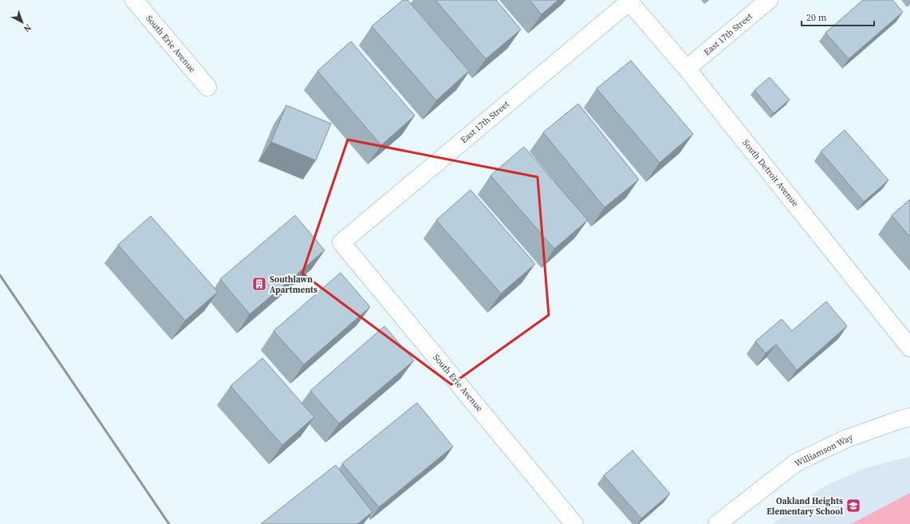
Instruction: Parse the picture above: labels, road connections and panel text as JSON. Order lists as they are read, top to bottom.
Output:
{
  "streets": {
    "street": [
      "East 17th Street",
      "South Erie Avenue",
      "South Detroit Avenue",
      "Williamson Way"
    ]
  },
  "crossings": [
    ["East 17th Street", "South Erie Avenue"],
    ["East 17th Street", "South Detroit Avenue"]
  ],
  "places": {
    "building": ["Southlawn Apartments"],
    "school or university": ["Oakland Heights Elementary School"]
  },
  "scale_bar": "20 m",
  "north": "bottom right"
}
